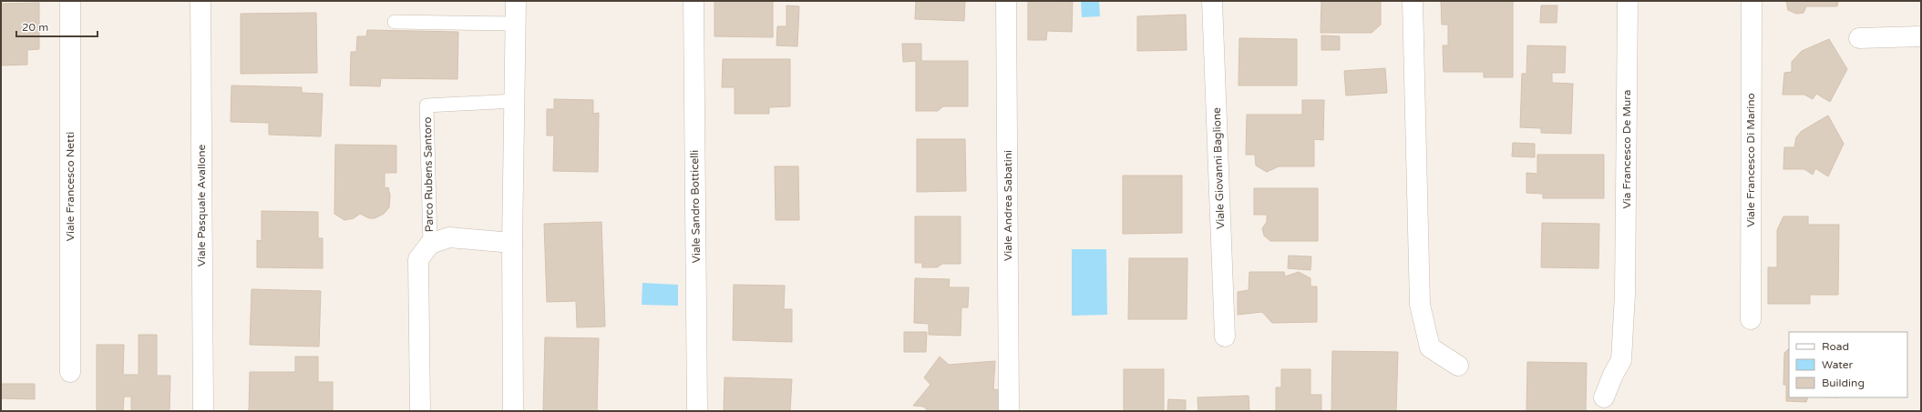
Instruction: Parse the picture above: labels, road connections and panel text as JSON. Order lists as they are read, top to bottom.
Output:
{
  "streets": {
    "street": [
      "Via Francesco De Mura",
      "Viale Francesco Di Marino",
      "Viale Giovanni Baglione",
      "Parco Rubens Santoro",
      "Viale Francesco Netti",
      "Viale Pasquale Avallone",
      "Viale Andrea Sabatini",
      "Viale Sandro Botticelli"
    ]
  },
  "legend": ["Road", "Water", "Building"],
  "scale_bar": "20 m"
}
